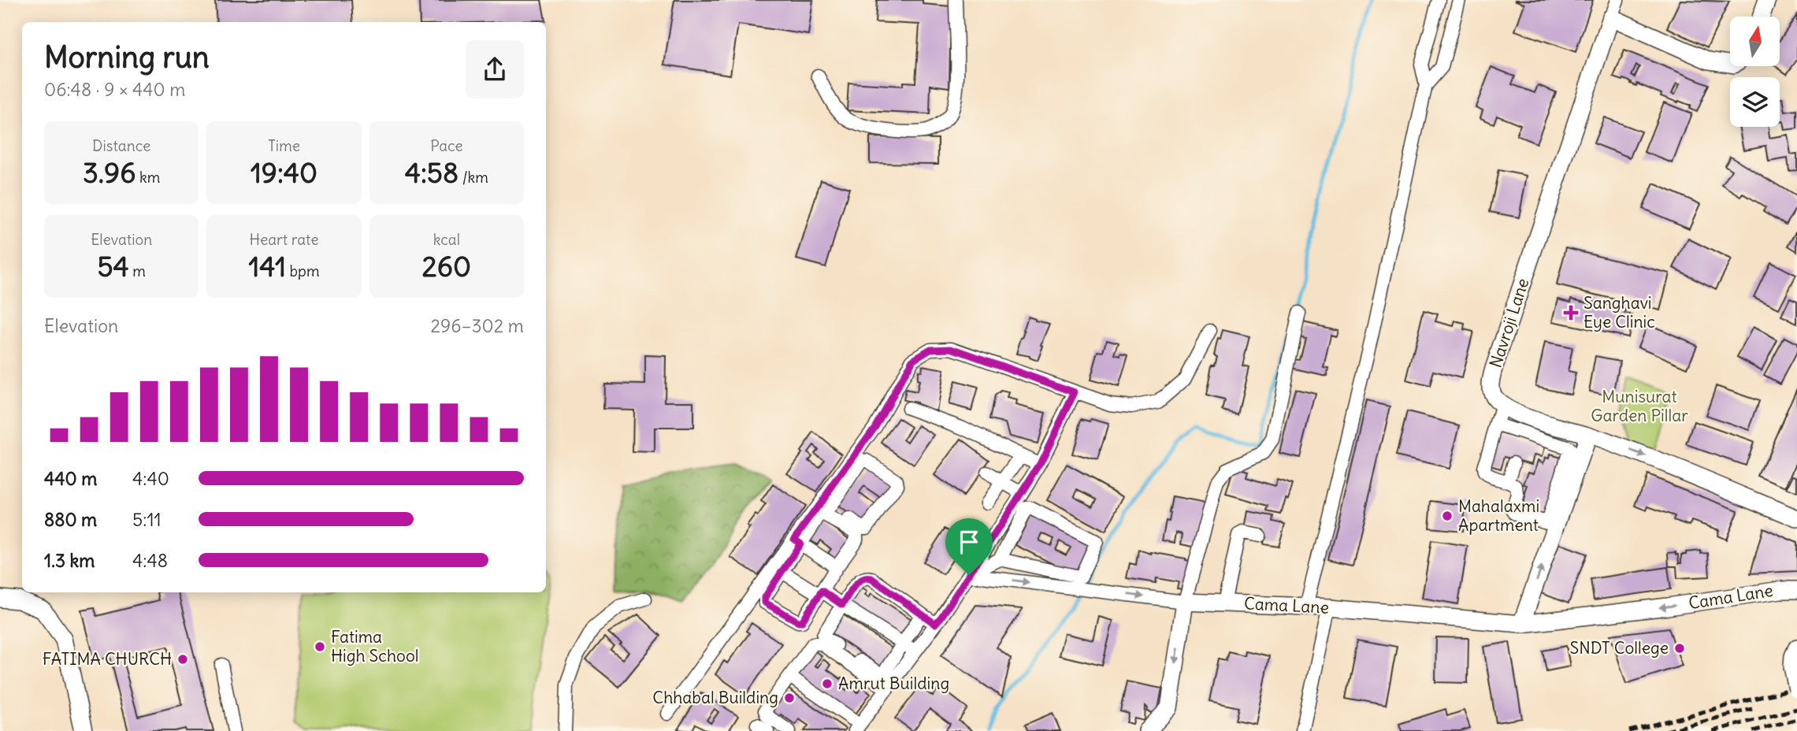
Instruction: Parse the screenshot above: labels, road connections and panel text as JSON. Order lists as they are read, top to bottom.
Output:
{
  "streets": {
    "street": ["Navroji Lane", "Cama Lane"]
  },
  "parks": ["Munisurat Garden Pillar"],
  "places": {
    "health": ["Sanghavi Eye Clinic"],
    "other": [
      "Mahalaxmi Apartment",
      "Fatima High School",
      "SNDT College",
      "FATIMA CHURCH",
      "Amrut Building",
      "Chhabal Building"
    ]
  },
  "north": "top",
  "page": {
    "heading": ["Morning run", "06:48 · 9 × 440 m"],
    "stats": [
      ["Distance", "3.96 km"],
      ["Time", "19:40"],
      ["Pace", "4:58 /km"],
      ["Elevation", "54 m"],
      ["Heart rate", "141 bpm"],
      ["kcal", "260"]
    ],
    "chart": ["Elevation", "296–302 m"],
    "list": [
      {
        "name": "440 m",
        "note": "4:40"
      },
      {
        "name": "880 m",
        "note": "5:11"
      },
      {
        "name": "1.3 km",
        "note": "4:48"
      }
    ]
  }
}
